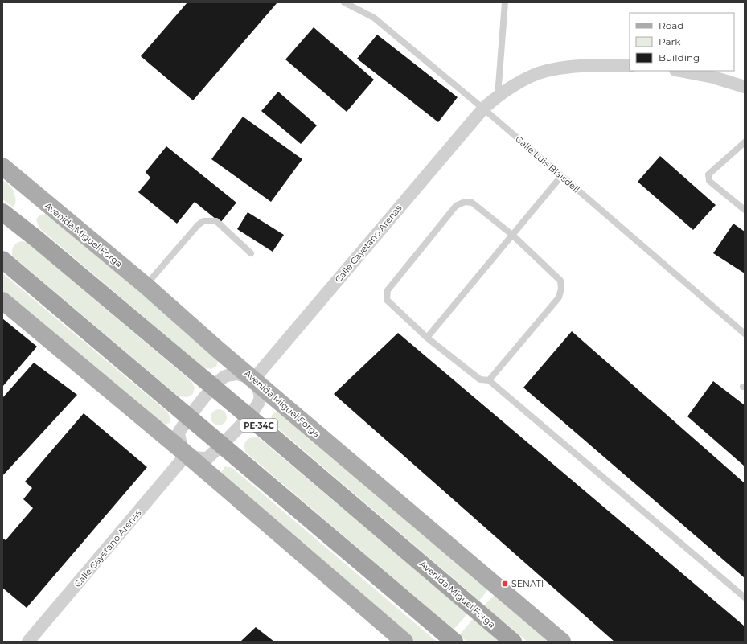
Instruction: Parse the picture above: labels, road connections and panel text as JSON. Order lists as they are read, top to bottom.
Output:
{
  "streets": {
    "highway": ["Avenida Miguel Forga", "PE-34C"],
    "street": ["Calle Cayetano Arenas"],
    "lane": ["Calle Luis Blaisdell"]
  },
  "crossings": [
    ["Calle Luis Blaisdell", "Calle Cayetano Arenas"],
    ["Avenida Miguel Forga", "Calle Cayetano Arenas"]
  ],
  "places": {
    "transit": ["SENATI"]
  },
  "legend": ["Road", "Park", "Building"]
}
